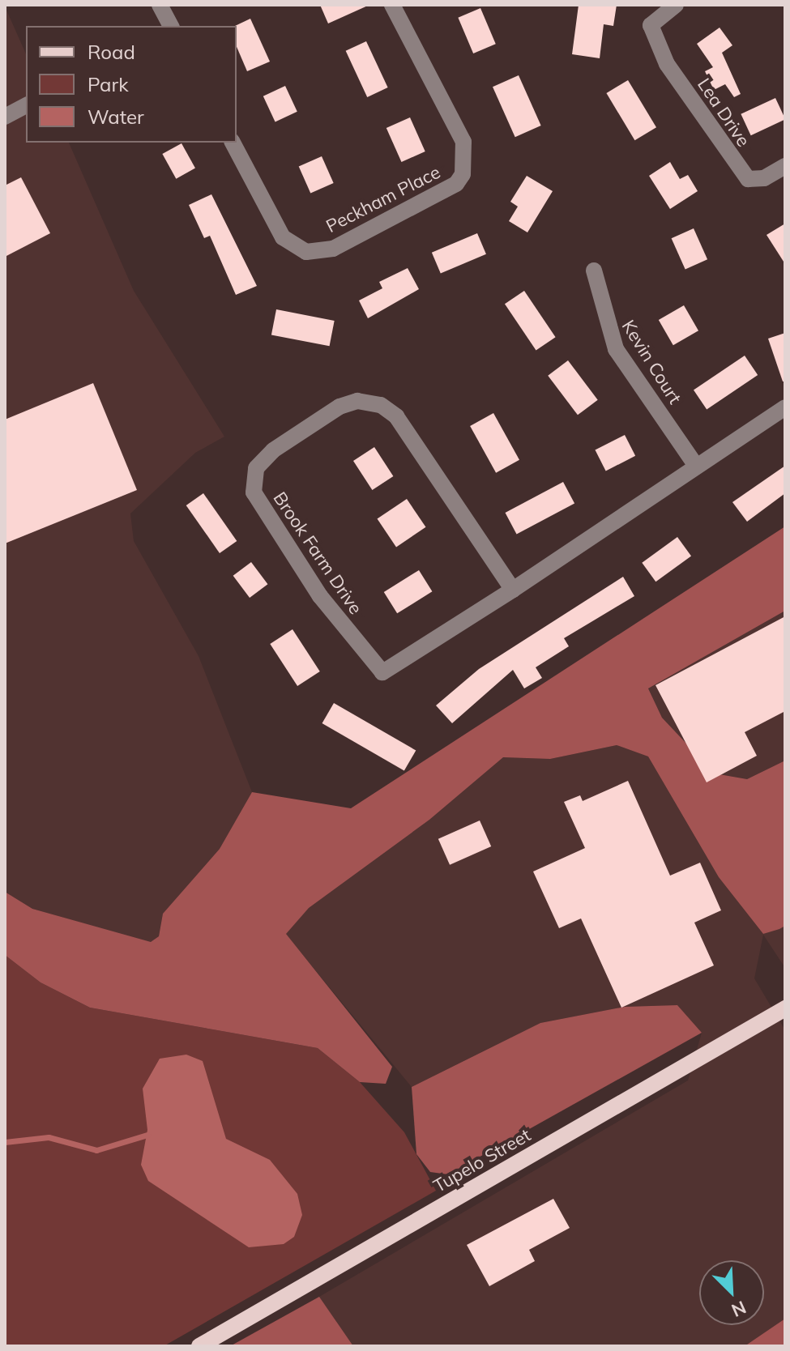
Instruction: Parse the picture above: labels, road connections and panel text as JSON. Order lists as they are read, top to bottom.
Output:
{
  "streets": {
    "main road": ["Tupelo Street"],
    "street": [
      "Lea Drive",
      "Peckham Place",
      "Kevin Court",
      "Brook Farm Drive"
    ]
  },
  "crossings": [
    ["Kevin Court", "Brook Farm Drive"]
  ],
  "legend": ["Road", "Park", "Water"],
  "north": "bottom right"
}
